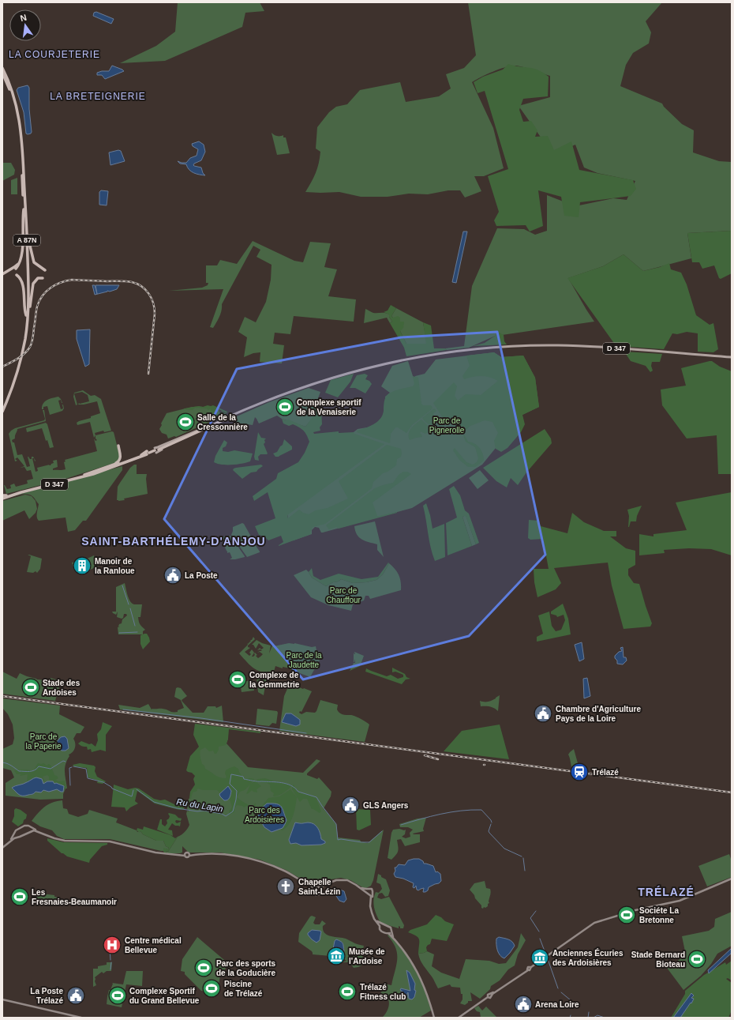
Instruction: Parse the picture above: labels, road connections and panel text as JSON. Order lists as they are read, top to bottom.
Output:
{
  "streets": {
    "highway": ["A 87N", "D 347"]
  },
  "districts": [
    "LA COURJETERIE",
    "LA BRETEIGNERIE",
    "SAINT-BARTHÉLEMY-D'ANJOU",
    "TRÉLAZÉ"
  ],
  "water": ["Ru du Lapin"],
  "parks": [
    "Parc de Pignerolle",
    "Parc de Chauffour",
    "Parc de la Jaudette",
    "Parc de la Paperie",
    "Parc des Ardoisières"
  ],
  "places": {
    "sports": [
      "Complexe sportif de la Venaiserie",
      "Salle de la Cressonnière",
      "Complexe de la Gemmetrie",
      "Stade des Ardoises",
      "Les Fresnaies-Beaumanoir",
      "Sociéte La Bretonne",
      "Stade Bernard Bioteau",
      "Parc des sports de la Goducière",
      "Piscine de Trélazé",
      "Trélazé Fitness club",
      "Complexe Sportif du Grand Bellevue"
    ],
    "building": ["Manoir de la Ranloue"],
    "public building": [
      "La Poste",
      "Chambre d'Agriculture Pays de la Loire",
      "GLS Angers",
      "La Poste Trélazé",
      "Arena Loire"
    ],
    "station": ["Trélazé"],
    "church": ["Chapelle Saint-Lézin"],
    "hospital": ["Centre médical Bellevue"],
    "museum": ["Musée de l'Ardoise", "Anciennes Écuries des Ardoisières"]
  },
  "north": "top"
}
